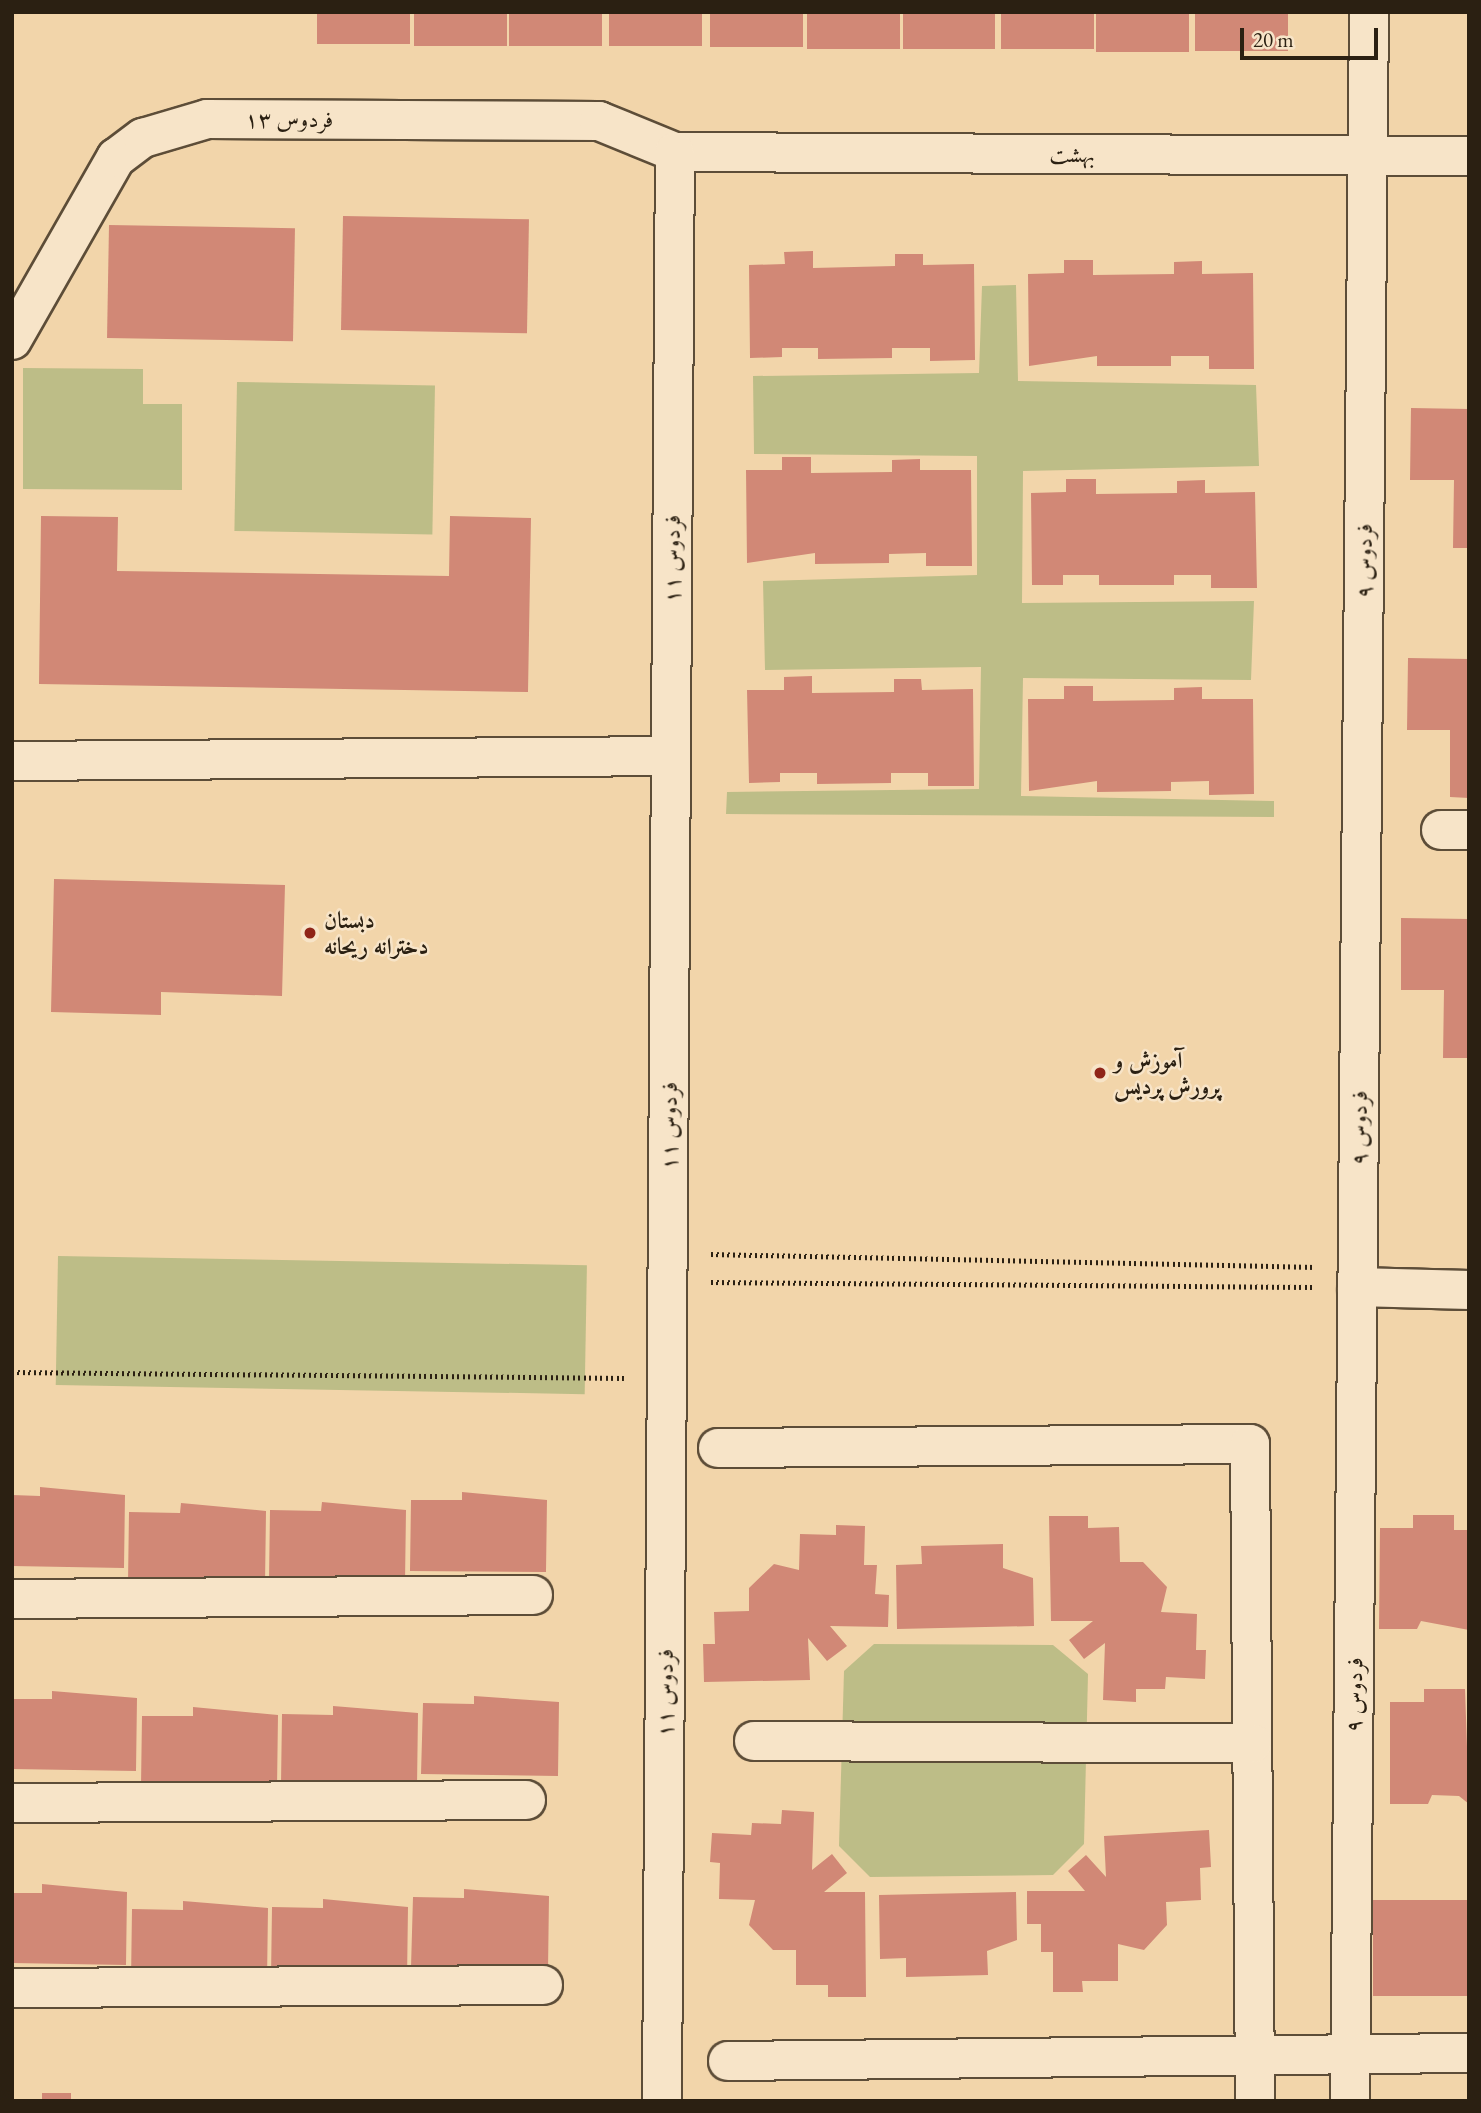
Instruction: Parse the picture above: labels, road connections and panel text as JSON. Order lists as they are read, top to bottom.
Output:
{
  "streets": {
    "street": [
      "فردوس ۱۳",
      "بهشت",
      "فردوس ۱۱",
      "فردوس ۹"
    ]
  },
  "crossings": [
    ["فردوس ۱۳", "بهشت"],
    ["فردوس ۱۳", "فردوس ۱۱"],
    ["بهشت", "فردوس ۱۱"],
    ["بهشت", "فردوس ۹"]
  ],
  "places": ["دبستان دخترانه ریحانه", "آموزش و پرورش پردیس"],
  "scale_bar": "20 m"
}
